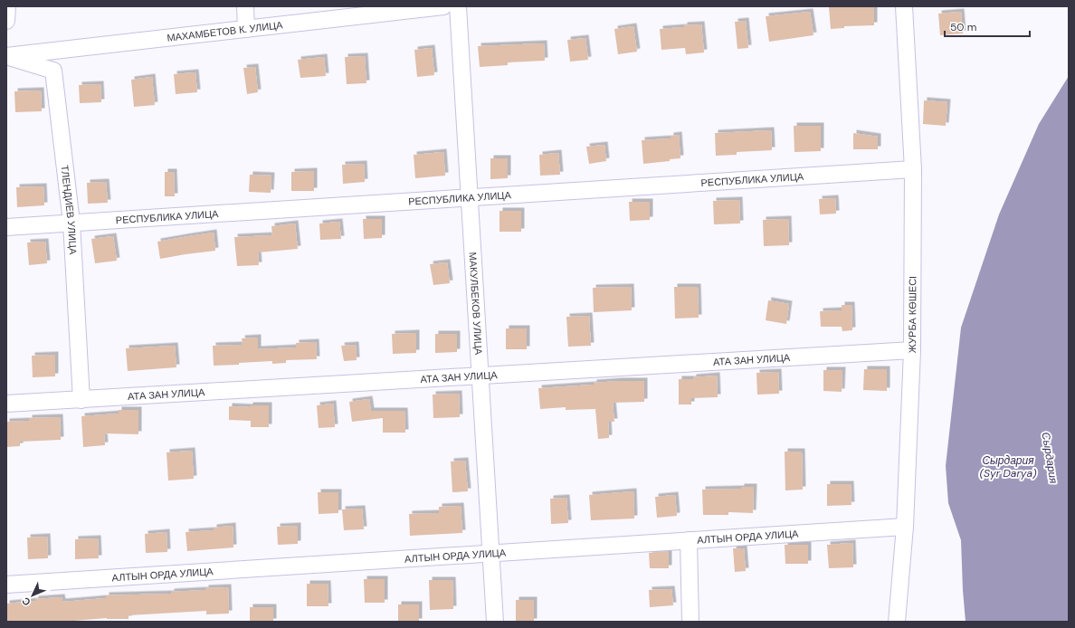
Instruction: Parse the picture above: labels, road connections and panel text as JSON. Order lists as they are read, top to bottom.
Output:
{
  "streets": {
    "street": [
      "МАХАМБЕТОВ К. УЛИЦА",
      "РЕСПУБЛИКА УЛИЦА",
      "ТЛЕНДИЕВ УЛИЦА",
      "МАКУЛБЕКОВ УЛИЦА",
      "ЖУРБА КӨШЕСІ",
      "АТА ЗАН УЛИЦА",
      "АЛТЫН ОРДА УЛИЦА"
    ]
  },
  "crossings": [
    ["МАХАМБЕТОВ К. УЛИЦА", "ТЛЕНДИЕВ УЛИЦА"],
    ["РЕСПУБЛИКА УЛИЦА", "ТЛЕНДИЕВ УЛИЦА"],
    ["РЕСПУБЛИКА УЛИЦА", "МАКУЛБЕКОВ УЛИЦА"],
    ["РЕСПУБЛИКА УЛИЦА", "ЖУРБА КӨШЕСІ"],
    ["ТЛЕНДИЕВ УЛИЦА", "АТА ЗАН УЛИЦА"],
    ["МАКУЛБЕКОВ УЛИЦА", "АТА ЗАН УЛИЦА"],
    ["МАКУЛБЕКОВ УЛИЦА", "АЛТЫН ОРДА УЛИЦА"],
    ["ЖУРБА КӨШЕСІ", "АТА ЗАН УЛИЦА"],
    ["ЖУРБА КӨШЕСІ", "АЛТЫН ОРДА УЛИЦА"]
  ],
  "water": ["Сырдария", "Сырдария (Syr Darya)"],
  "scale_bar": "50 m",
  "north": "bottom left"
}
